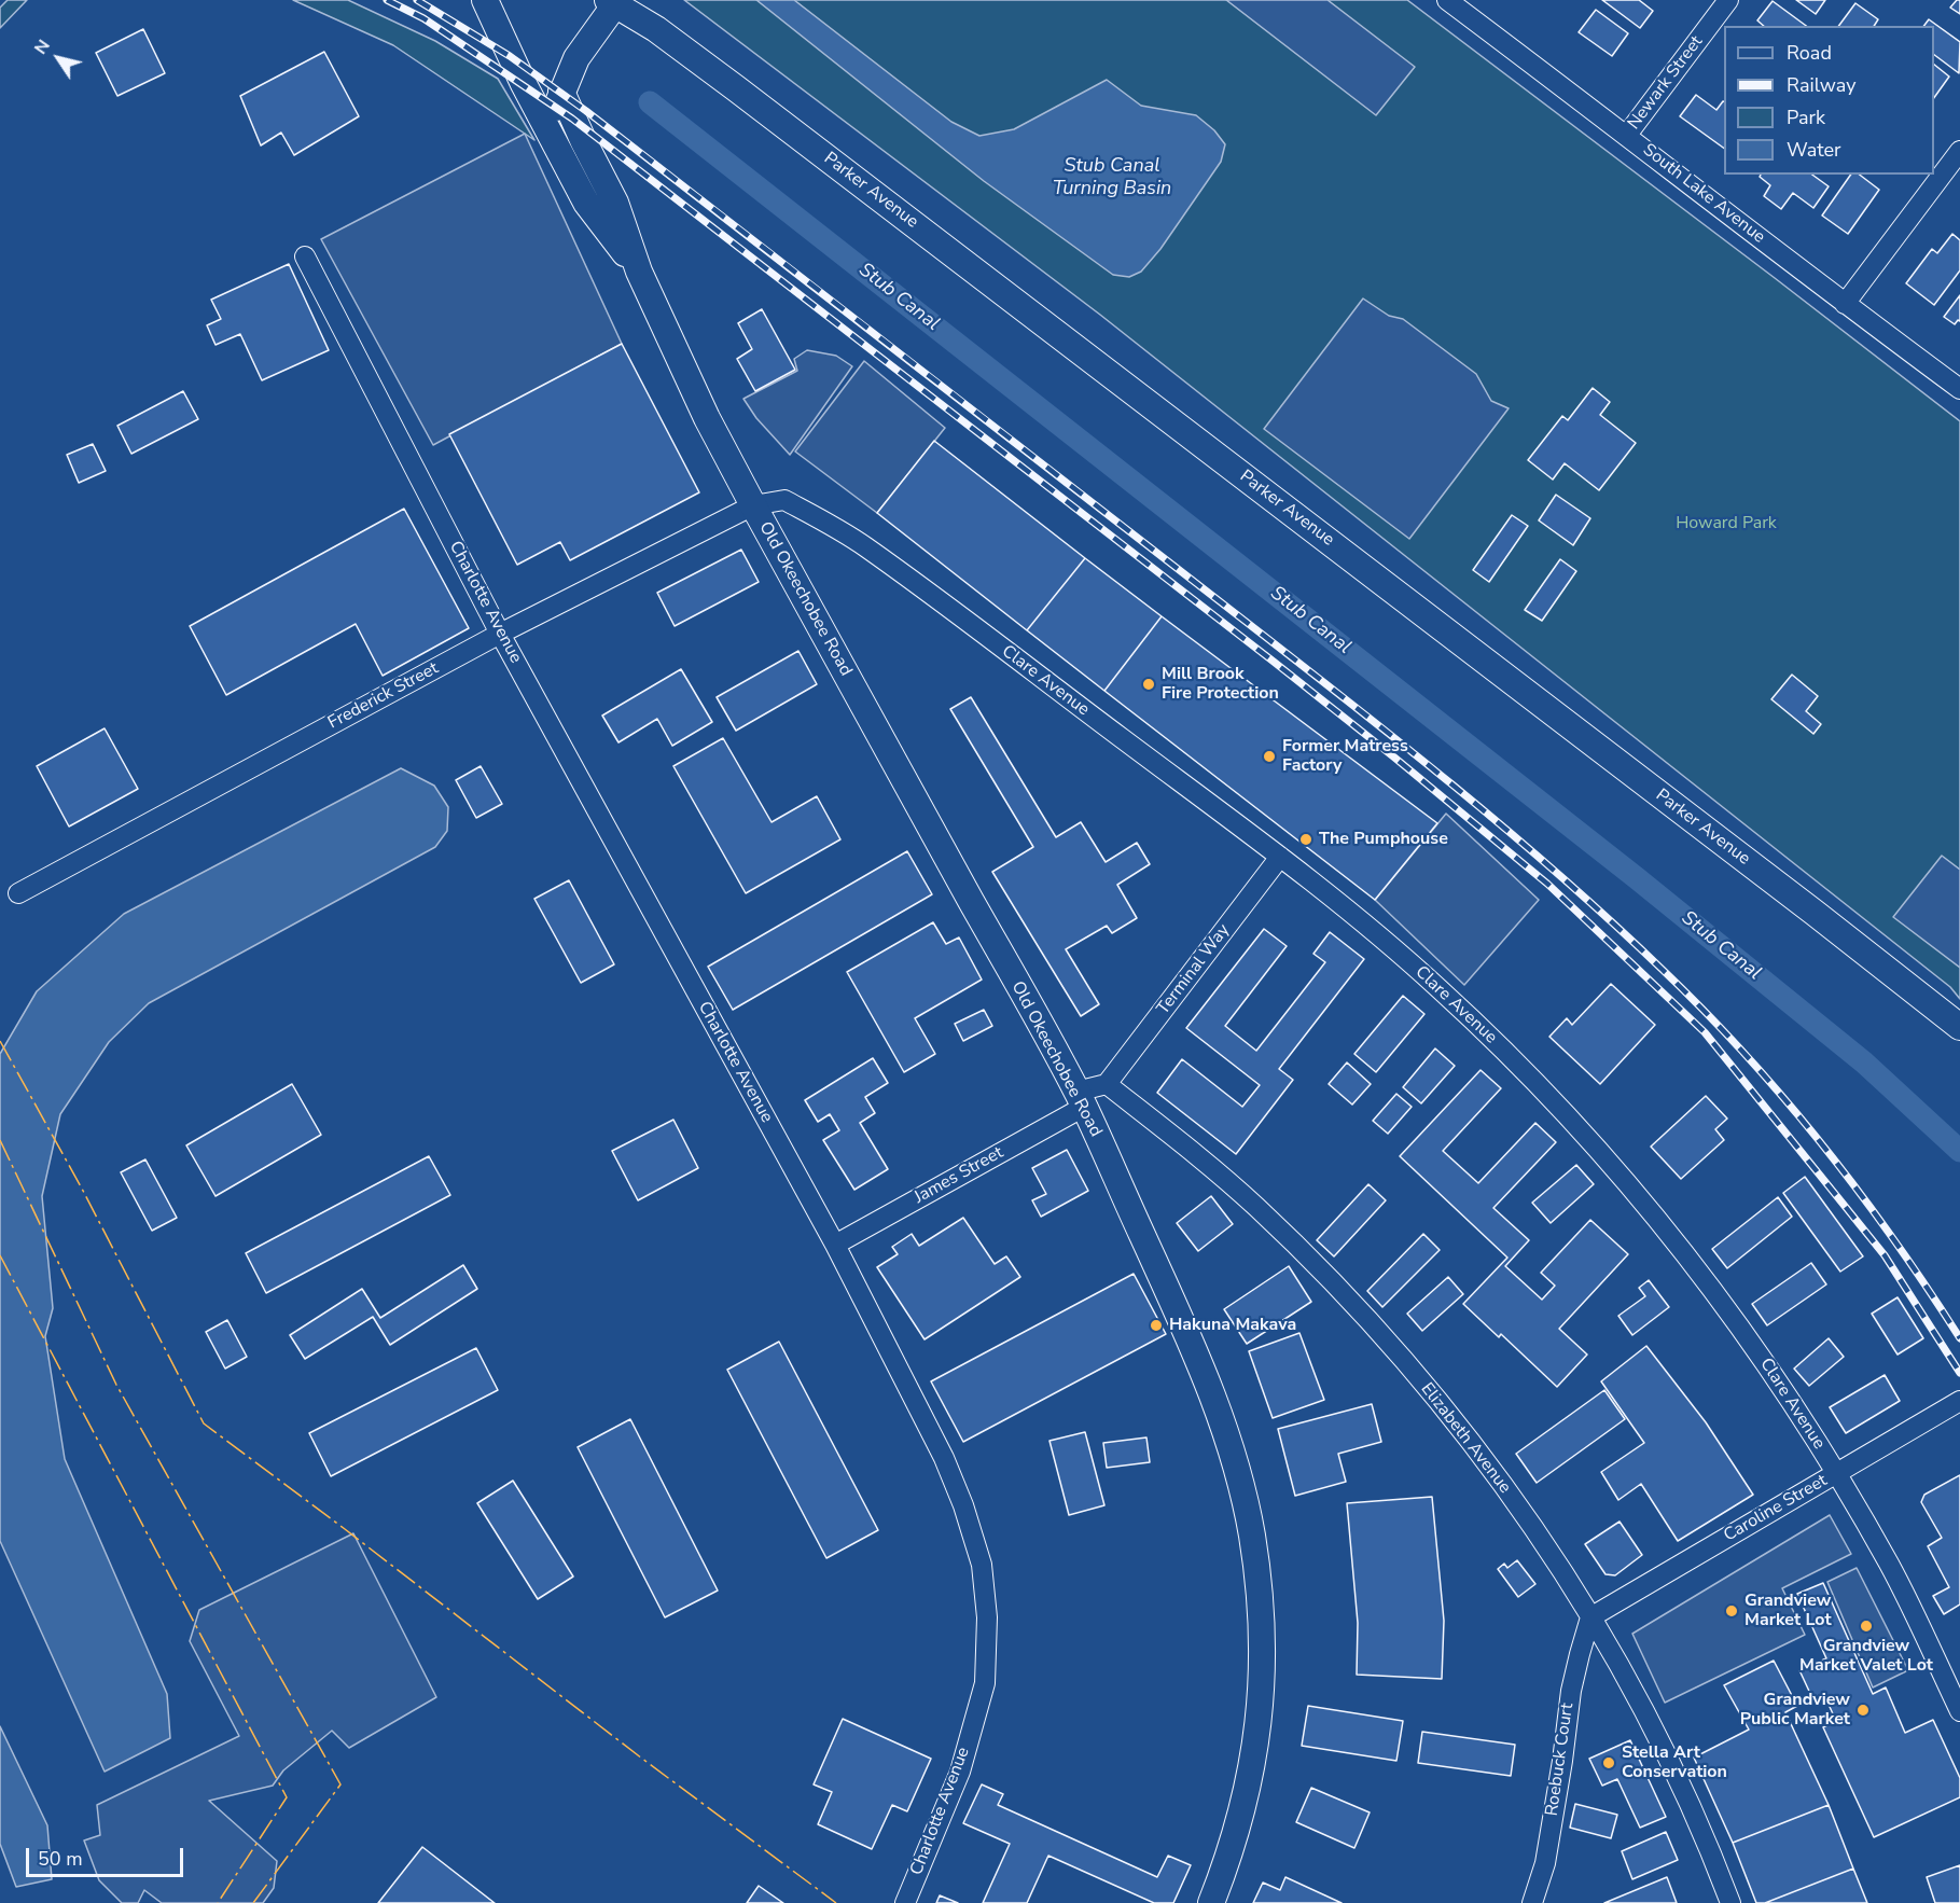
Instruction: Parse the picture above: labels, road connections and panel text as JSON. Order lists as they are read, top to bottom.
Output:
{
  "streets": {
    "street": [
      "Newark Street",
      "Parker Avenue",
      "South Lake Avenue",
      "Old Okeechobee Road",
      "Charlotte Avenue",
      "Clare Avenue",
      "Frederick Street",
      "Terminal Way",
      "James Street",
      "Elizabeth Avenue",
      "Caroline Street",
      "Roebuck Court"
    ]
  },
  "crossings": [
    ["Newark Street", "South Lake Avenue"],
    ["Old Okeechobee Road", "Clare Avenue"],
    ["Old Okeechobee Road", "Frederick Street"],
    ["Old Okeechobee Road", "James Street"],
    ["Charlotte Avenue", "Frederick Street"],
    ["Charlotte Avenue", "James Street"],
    ["Clare Avenue", "Frederick Street"],
    ["Clare Avenue", "Terminal Way"],
    ["Clare Avenue", "Caroline Street"],
    ["Terminal Way", "Elizabeth Avenue"],
    ["Elizabeth Avenue", "Caroline Street"],
    ["Elizabeth Avenue", "Roebuck Court"],
    ["Caroline Street", "Roebuck Court"]
  ],
  "water": ["Stub Canal Turning Basin", "Stub Canal"],
  "parks": ["Howard Park"],
  "places": [
    "Mill Brook Fire Protection",
    "Former Matress Factory",
    "The Pumphouse",
    "Hakuna Makava",
    "Grandview Market Lot",
    "Grandview Market Valet Lot",
    "Grandview Public Market",
    "Stella Art Conservation"
  ],
  "legend": [
    "Road",
    "Railway",
    "Park",
    "Water"
  ],
  "scale_bar": "50 m",
  "north": "top left"
}
